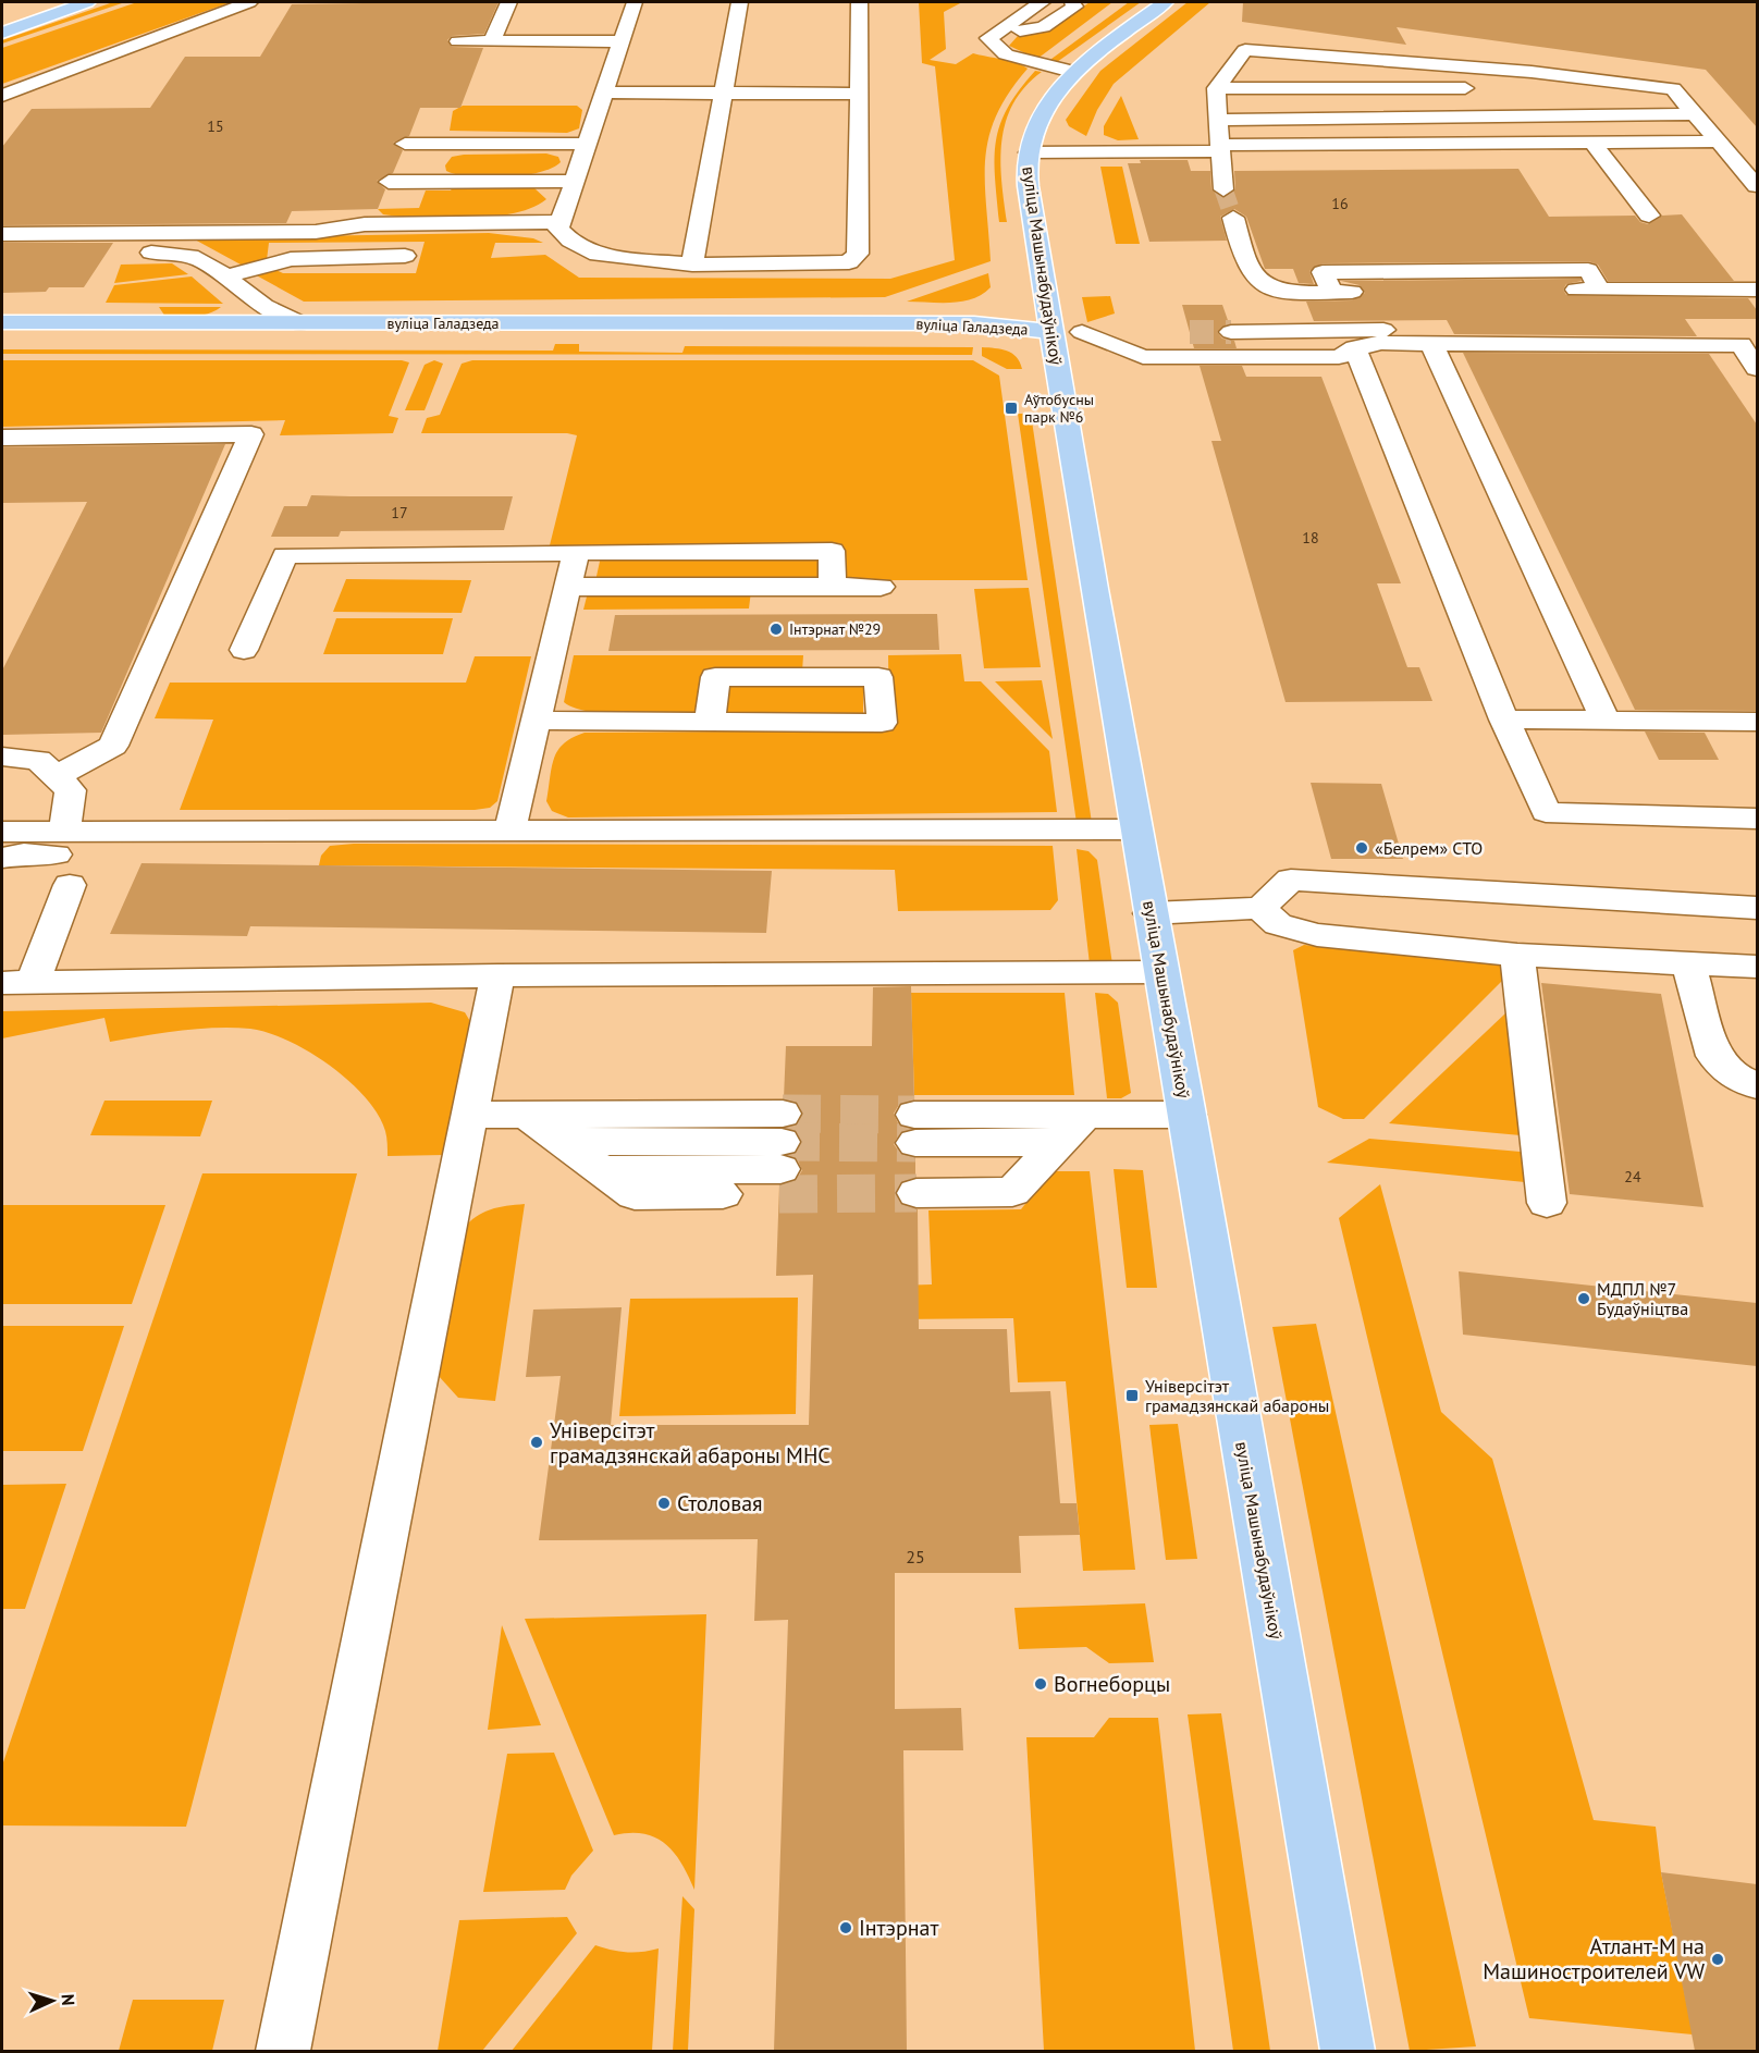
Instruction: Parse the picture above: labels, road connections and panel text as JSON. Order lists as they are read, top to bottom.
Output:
{
  "streets": {
    "main road": ["вуліца Машынабудаўнікоў", "вуліца Галадзеда"]
  },
  "crossings": [
    ["вуліца Машынабудаўнікоў", "вуліца Галадзеда"]
  ],
  "places": {
    "transit": ["Аўтобусны парк №6", "Універсітэт грамадзянскай абароны"],
    "other": [
      "Інтэрнат №29",
      "«Белрем» СТО",
      "МДПЛ №7 Будаўніцтва",
      "Універсітэт грамадзянскай абароны МНС",
      "Столовая",
      "Вогнеборцы",
      "Інтэрнат",
      "Атлант-М на Машиностроителей VW"
    ]
  },
  "house_numbers": [
    "15",
    "16",
    "17",
    "18",
    "24",
    "25"
  ],
  "north": "right"
}
